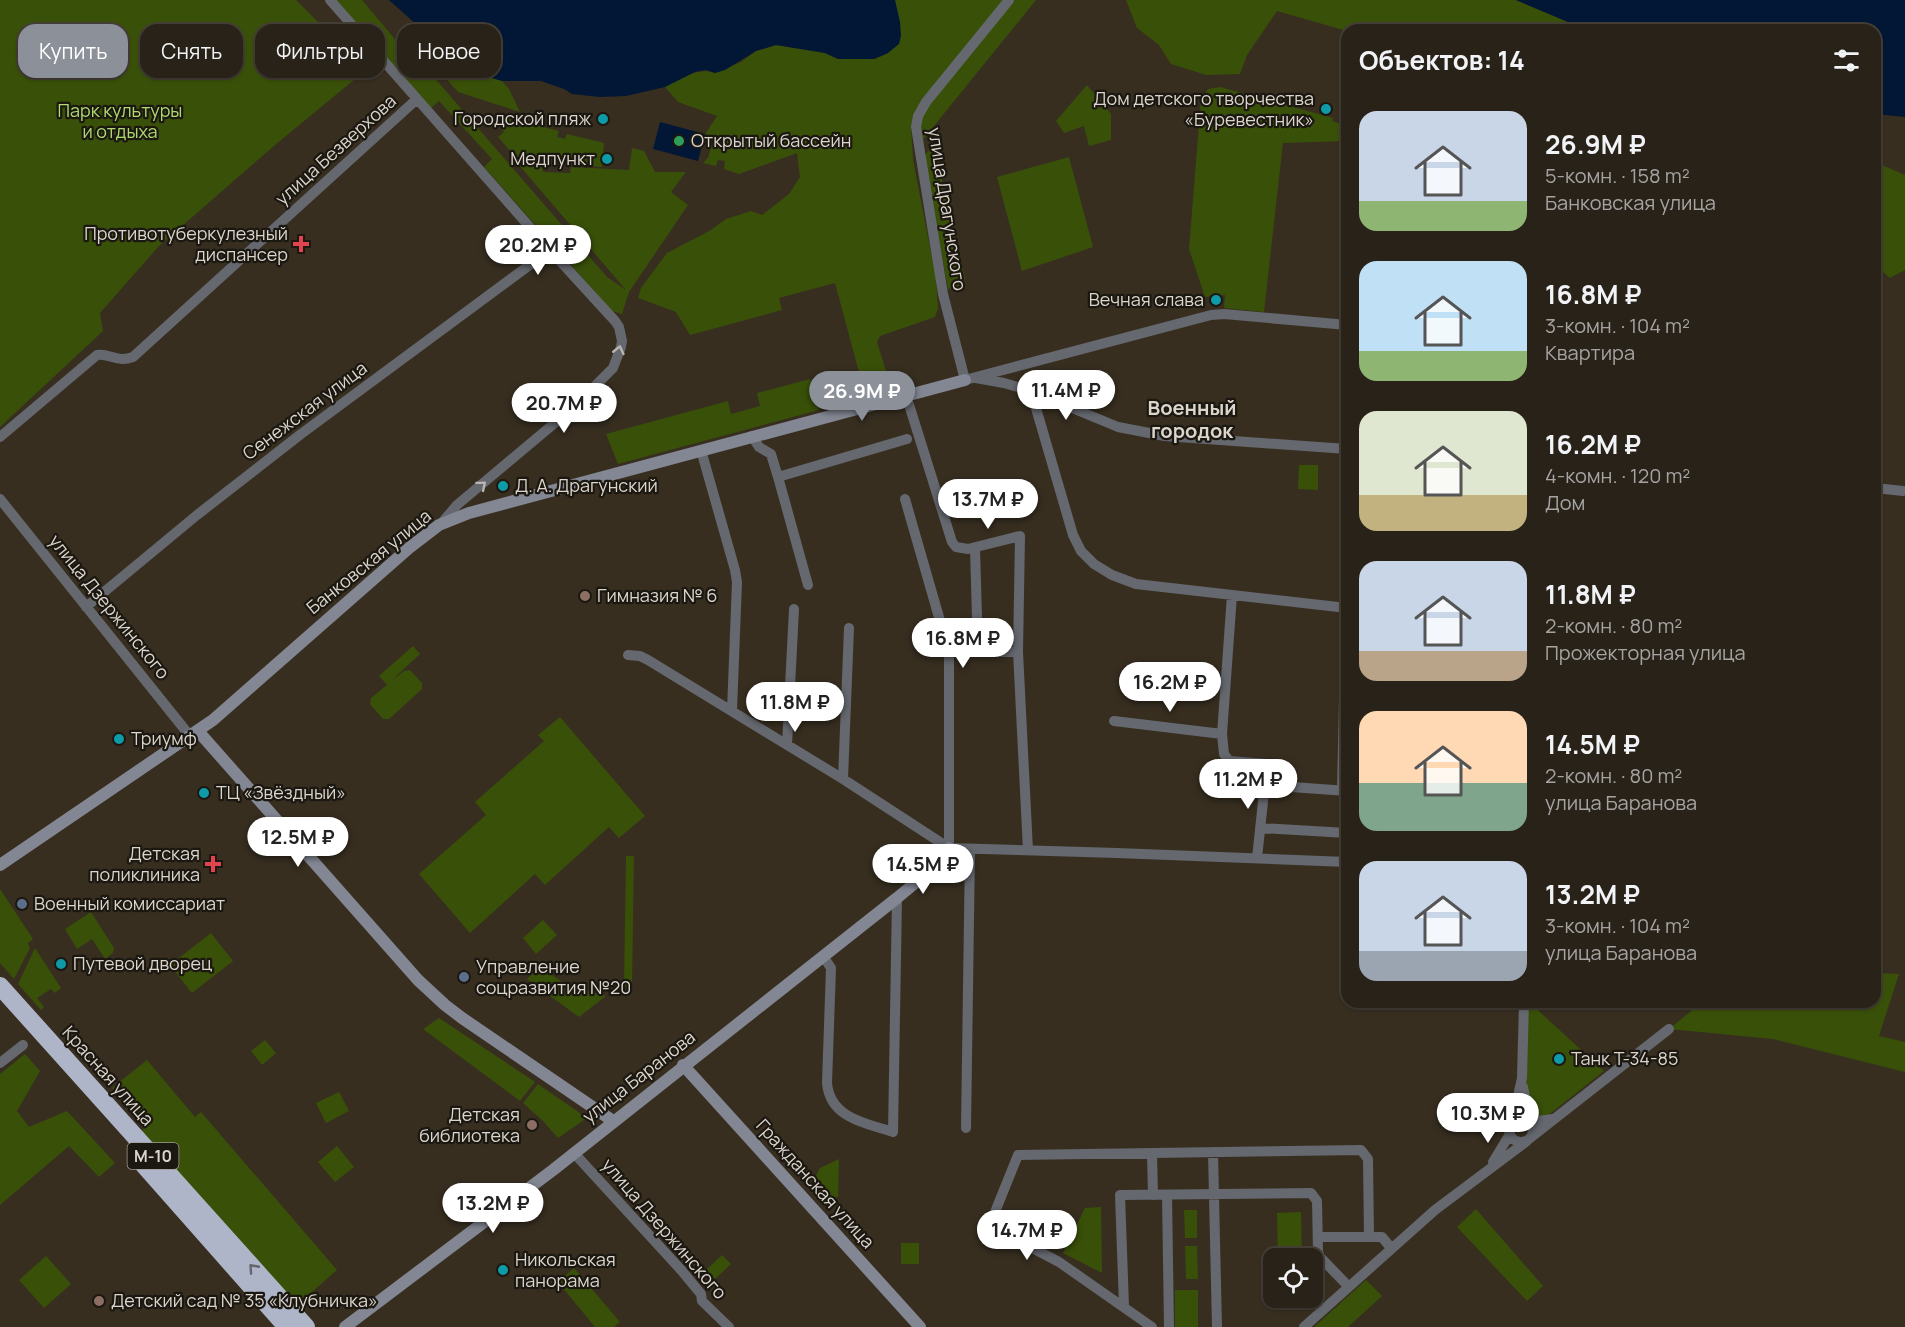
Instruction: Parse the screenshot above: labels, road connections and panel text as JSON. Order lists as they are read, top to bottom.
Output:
{
  "streets": {
    "highway": ["Красная улица", "М-10"],
    "street": [
      "улица Безверхова",
      "улица Драгунского",
      "Сенежская улица",
      "Банковская улица",
      "улица Дзержинского",
      "улица Баранова",
      "Гражданская улица"
    ]
  },
  "crossings": [
    ["улица Драгунского", "Банковская улица"],
    ["Сенежская улица", "улица Дзержинского"],
    ["Банковская улица", "улица Дзержинского"],
    ["улица Дзержинского", "улица Баранова"],
    ["улица Баранова", "Гражданская улица"]
  ],
  "districts": ["Военный городок"],
  "parks": ["Парк культуры и отдыха"],
  "places": {
    "other": [
      "Дом детского творчества «Буревестник»",
      "Городской пляж",
      "Открытый бассейн",
      "Медпункт",
      "Вечная слава",
      "Д. А. Драгунский",
      "Гимназия № 6",
      "Триумф",
      "ТЦ «Звёздный»",
      "Военный комиссариат",
      "Путевой дворец",
      "Управление соцразвития №20",
      "Танк Т-34-85",
      "Детская библиотека",
      "Никольская панорама",
      "Детский сад № 35 «Клубничка»"
    ],
    "health": ["Противотуберкулезный диспансер", "Детская поликлиника"]
  },
  "page": {
    "chip": [
      "Купить",
      "Снять",
      "Фильтры",
      "Новое"
    ],
    "heading": "Объектов: 14",
    "list": [
      {
        "name": "26.9M ₽",
        "note": "5-комн. · 158 m² · Банковская улица"
      },
      {
        "name": "16.8M ₽",
        "note": "3-комн. · 104 m² · Квартира"
      },
      {
        "name": "16.2M ₽",
        "note": "4-комн. · 120 m² · Дом"
      },
      {
        "name": "11.8M ₽",
        "note": "2-комн. · 80 m² · Прожекторная улица"
      },
      {
        "name": "14.5M ₽",
        "note": "2-комн. · 80 m² · улица Баранова"
      },
      {
        "name": "13.2M ₽",
        "note": "3-комн. · 104 m² · улица Баранова"
      }
    ],
    "price": [
      "20.2M ₽",
      "11.4M ₽",
      "26.9M ₽",
      "20.7M ₽",
      "13.7M ₽",
      "16.8M ₽",
      "16.2M ₽",
      "11.8M ₽",
      "11.2M ₽",
      "12.5M ₽",
      "14.5M ₽",
      "10.3M ₽",
      "13.2M ₽",
      "14.7M ₽"
    ]
  }
}
